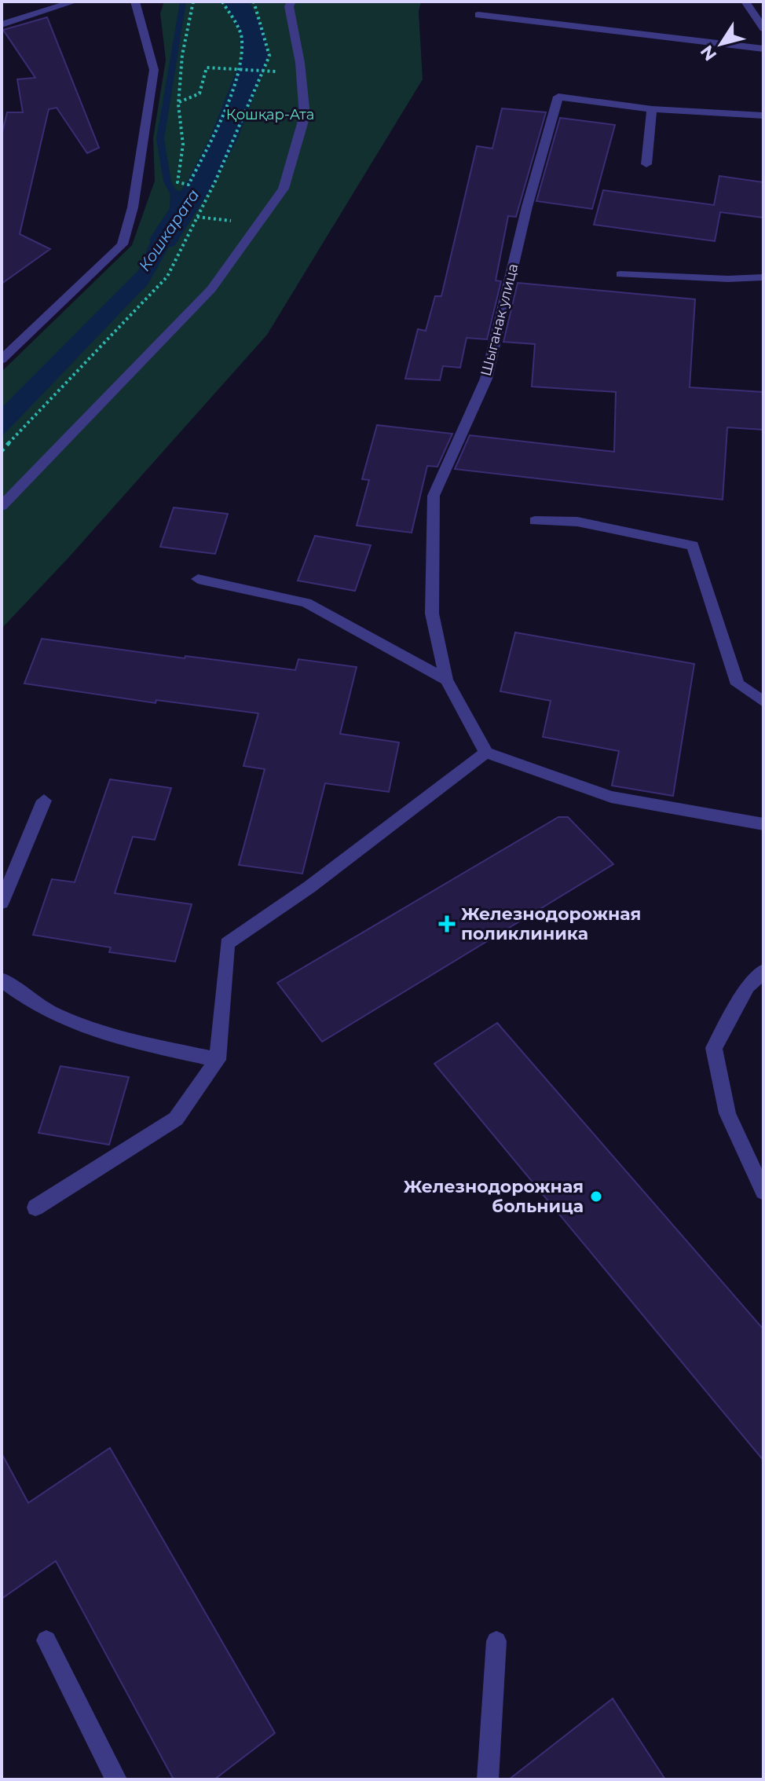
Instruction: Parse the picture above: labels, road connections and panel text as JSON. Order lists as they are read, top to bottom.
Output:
{
  "streets": {
    "street": ["Шыганак улица"]
  },
  "water": ["Кошкарата"],
  "parks": ["Қошқар-Ата"],
  "places": {
    "health": ["Железнодорожная поликлиника"],
    "other": ["Железнодорожная больница"]
  },
  "north": "bottom left"
}
